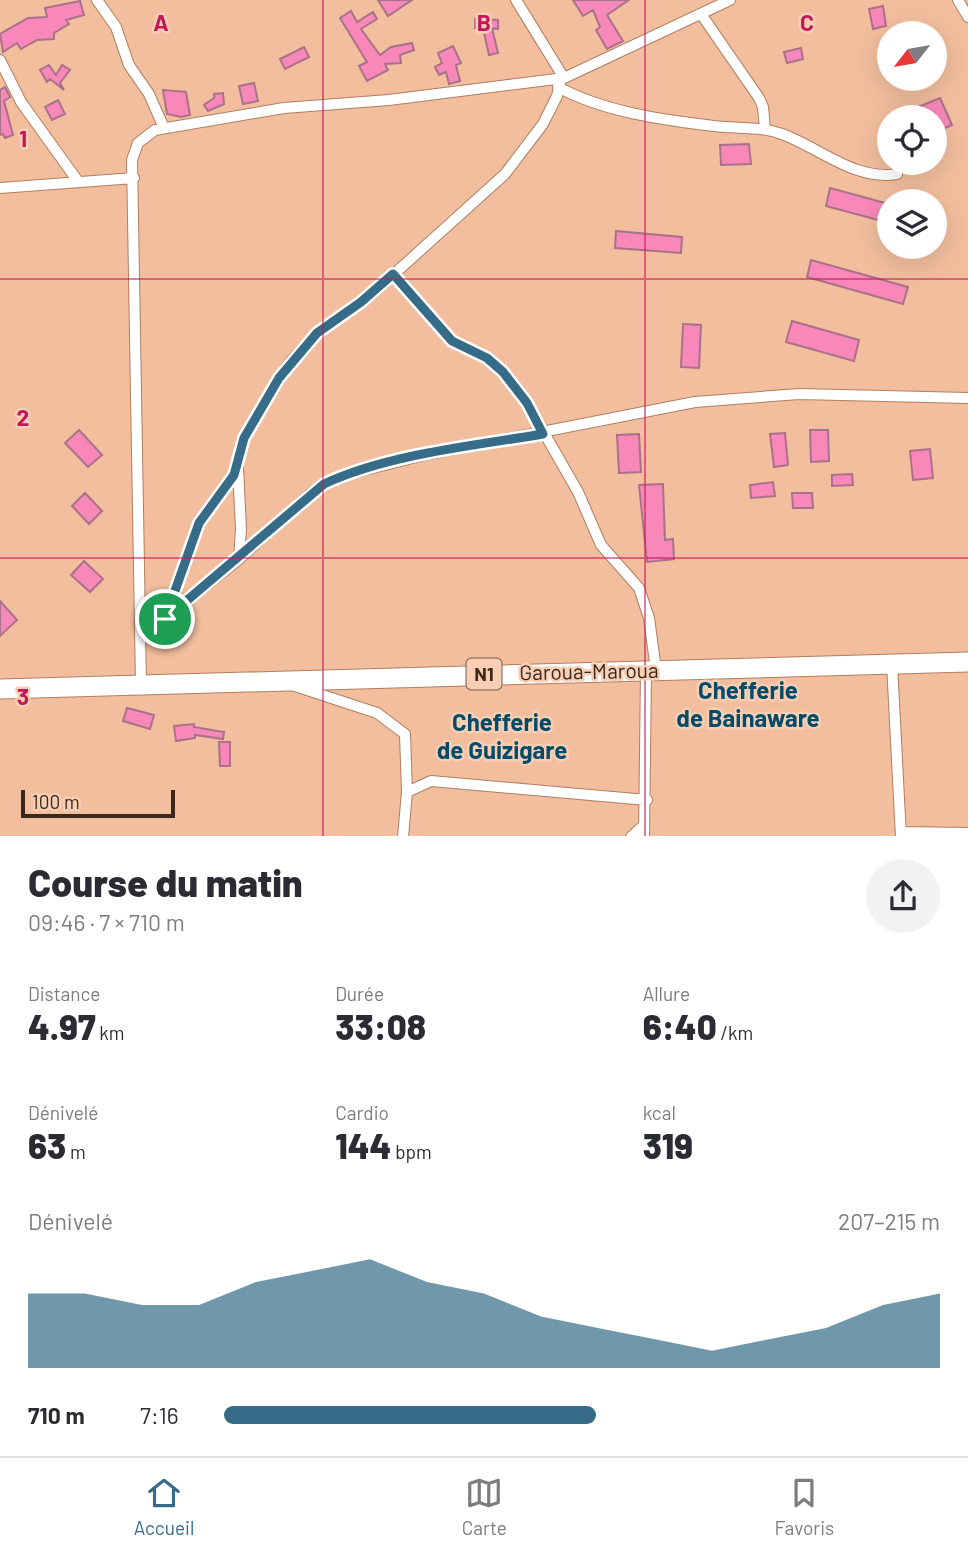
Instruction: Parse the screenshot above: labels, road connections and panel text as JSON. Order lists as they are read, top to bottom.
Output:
{
  "streets": {
    "highway": ["Garoua-Maroua", "N1"]
  },
  "districts": ["Chefferie de Bainaware", "Chefferie de Guizigare"],
  "scale_bar": "100 m",
  "north": "bottom left",
  "page": {
    "scale": "100 m",
    "heading": ["Course du matin", "09:46 · 7 × 710 m"],
    "stats": [
      ["Distance", "4.97 km"],
      ["Durée", "33:08"],
      ["Allure", "6:40 /km"],
      ["Dénivelé", "63 m"],
      ["Cardio", "144 bpm"],
      ["kcal", "319"]
    ],
    "chart": ["Dénivelé", "207–215 m"],
    "list": [
      {
        "name": "710 m",
        "note": "7:16"
      }
    ],
    "tabs": ["Accueil", "Carte", "Favoris"]
  },
  "grid": {
    "columns": ["A", "B", "C"],
    "rows": ["1", "2", "3"]
  }
}
